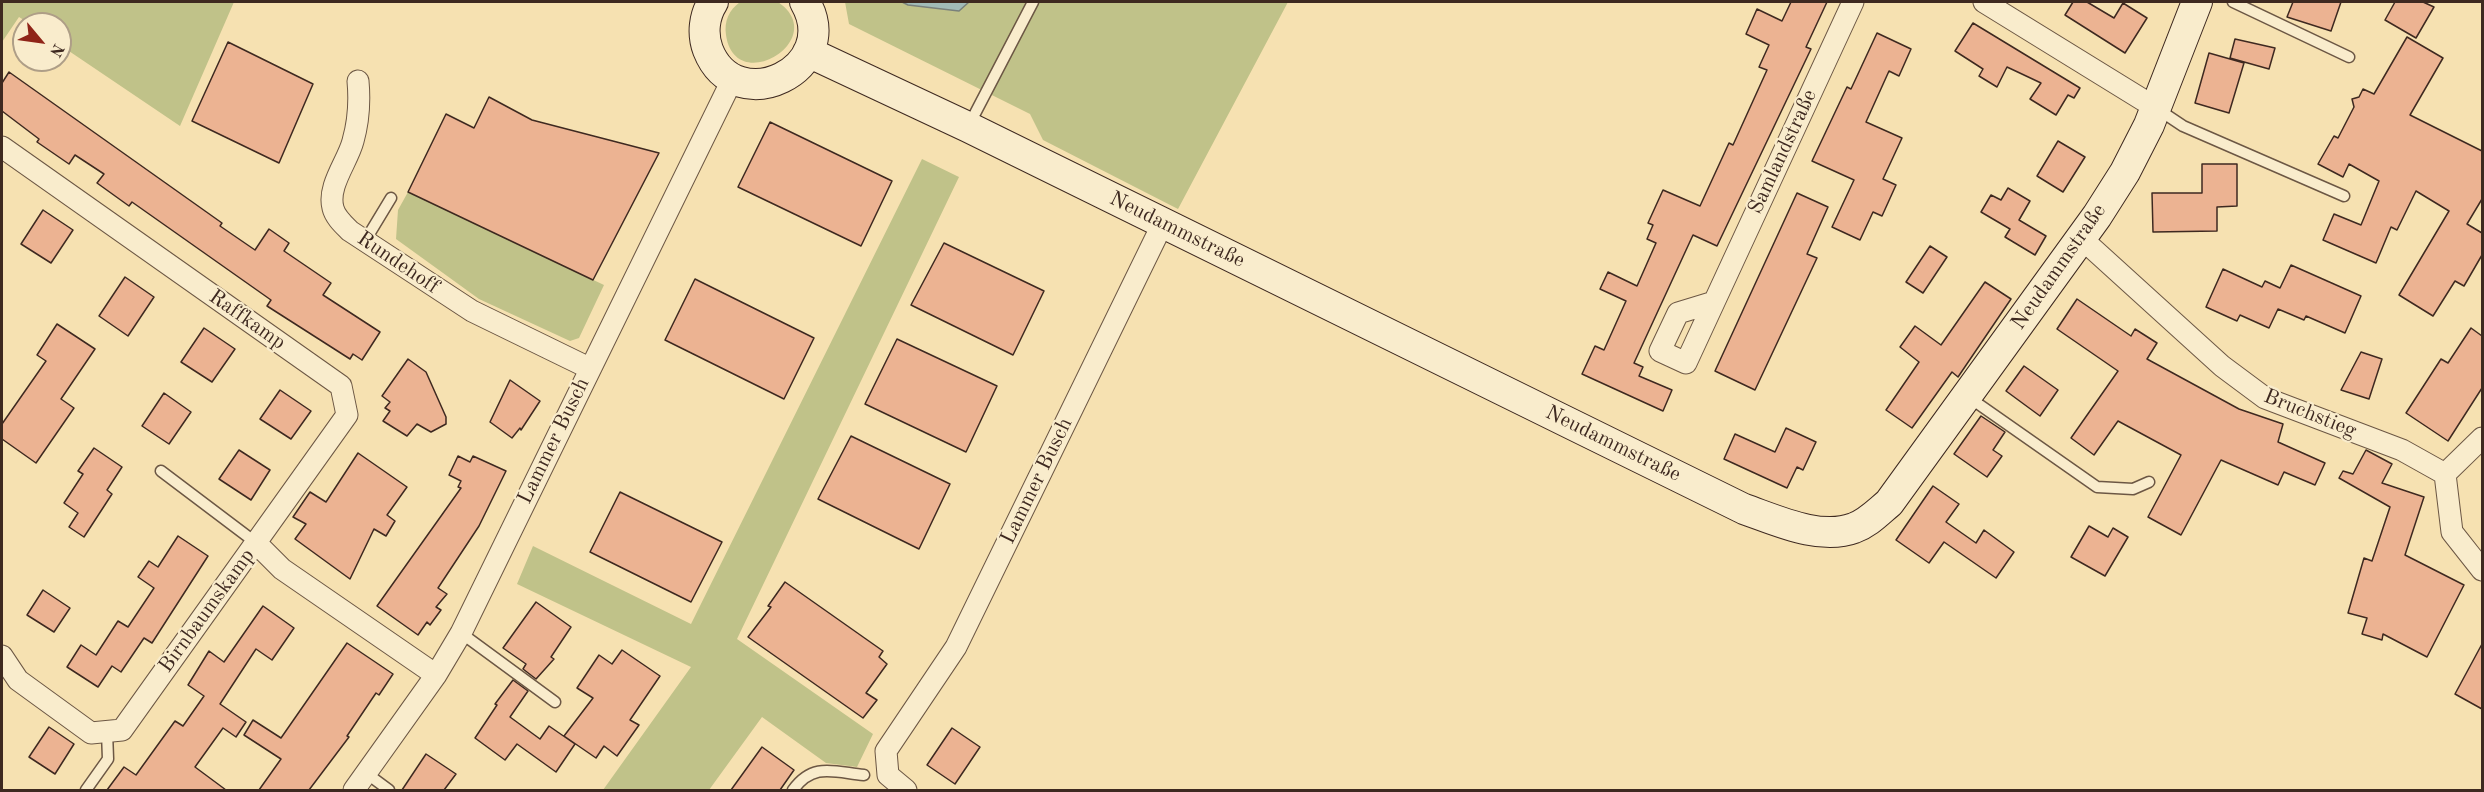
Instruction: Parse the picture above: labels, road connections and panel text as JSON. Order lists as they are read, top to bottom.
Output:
{
  "streets": {
    "main road": ["Neudammstraße"],
    "street": [
      "Samlandstraße",
      "Rundehoff",
      "Raffkamp",
      "Bruchstieg",
      "Lammer Busch",
      "Birnbaumskamp"
    ]
  },
  "crossings": [
    ["Neudammstraße", "Bruchstieg"],
    ["Neudammstraße", "Lammer Busch"],
    ["Rundehoff", "Lammer Busch"],
    ["Raffkamp", "Birnbaumskamp"],
    ["Lammer Busch", "Birnbaumskamp"]
  ],
  "north": "bottom right"
}
